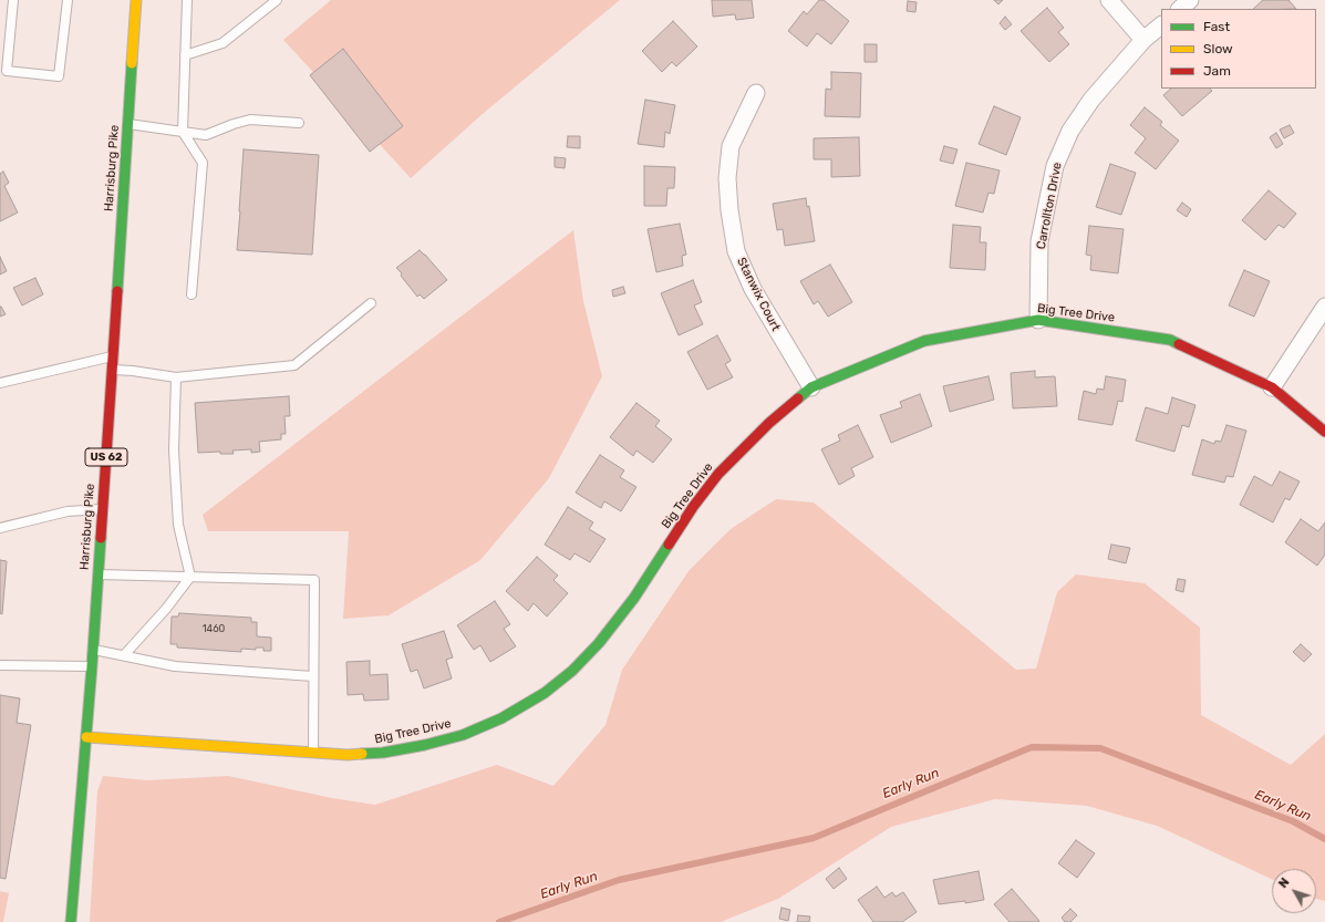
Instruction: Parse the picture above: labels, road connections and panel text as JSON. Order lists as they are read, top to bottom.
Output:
{
  "streets": {
    "street": [
      "Harrisburg Pike",
      "Carrollton Drive",
      "Stanwix Court",
      "Big Tree Drive",
      "US 62"
    ]
  },
  "crossings": [
    ["Harrisburg Pike", "Big Tree Drive"],
    ["Carrollton Drive", "Big Tree Drive"],
    ["Stanwix Court", "Big Tree Drive"]
  ],
  "water": ["Early Run"],
  "house_numbers": ["1460"],
  "legend": ["Fast", "Slow", "Jam"],
  "north": "top left"
}
